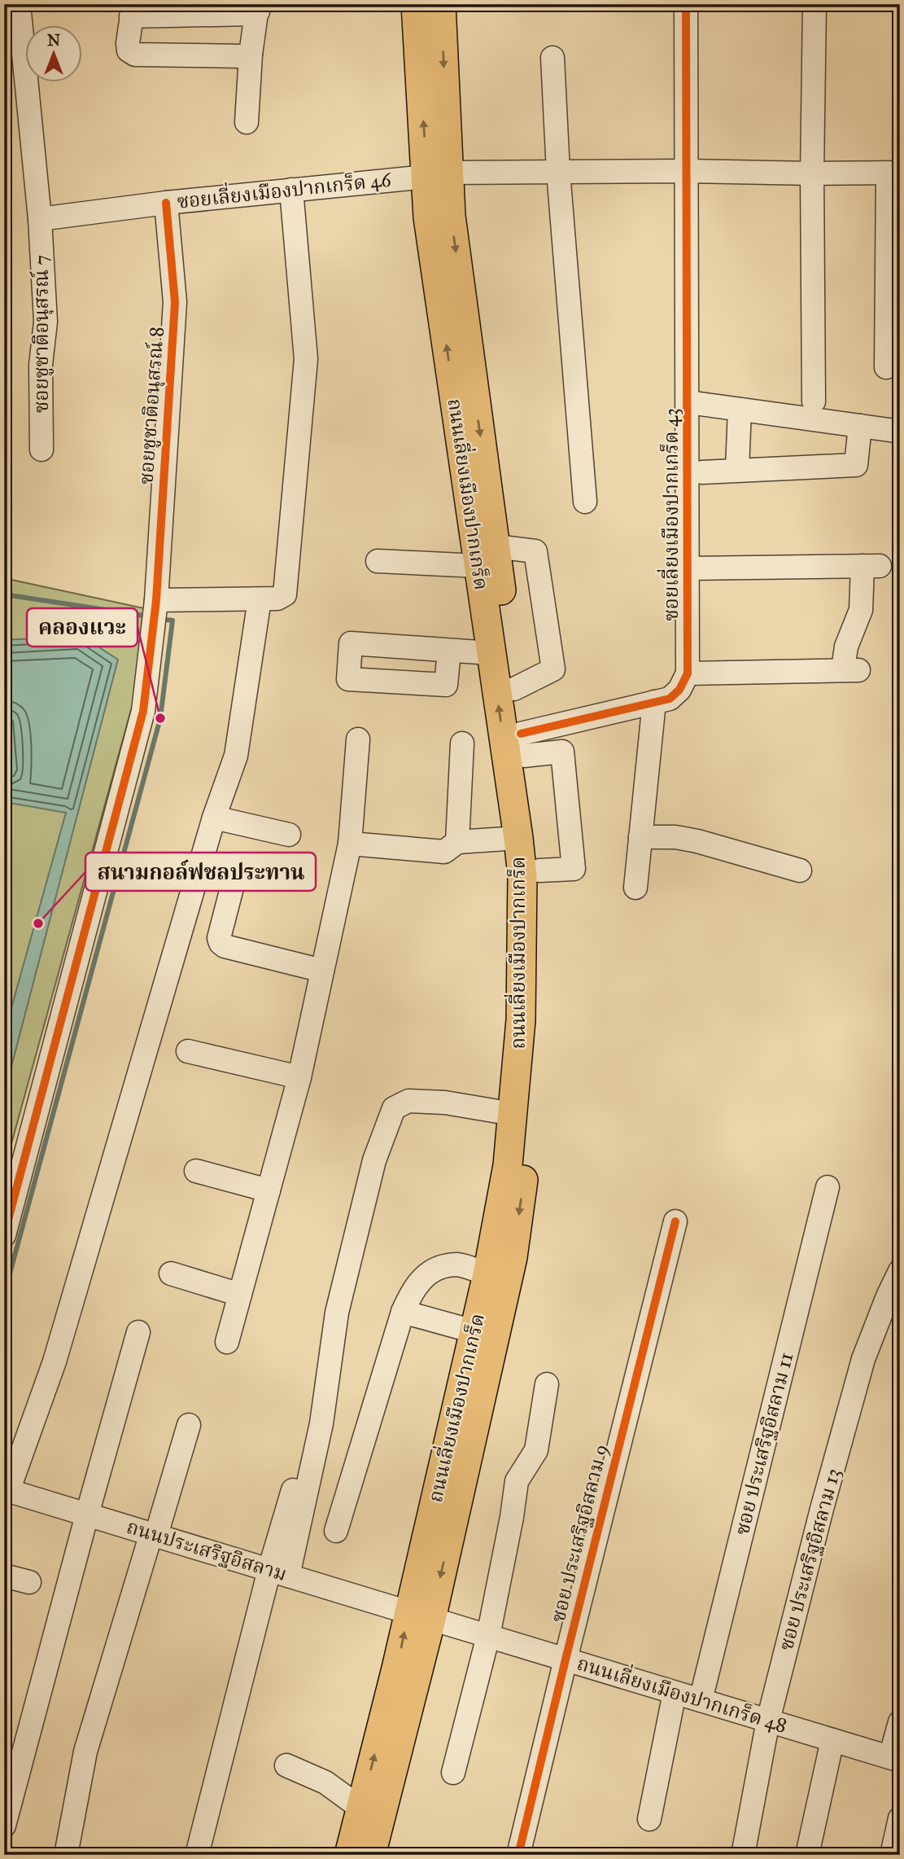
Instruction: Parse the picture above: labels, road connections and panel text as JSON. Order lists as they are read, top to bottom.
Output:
{
  "streets": {
    "main road": ["ถนนเลี่ยงเมืองปากเกร็ด"],
    "street": [
      "ซอยเลี่ยงเมืองปากเกร็ด 46",
      "ซอยชูชาติอนุสรณ์ 7",
      "ซอยชูชาติอนุสรณ์ 8",
      "ซอยเลี่ยงเมืองปากเกร็ด 43",
      "ซอย ประเสริฐอิสลาม 11",
      "ซอย ประเสริฐอิสลาม 9",
      "ถนนประเสริฐอิสลาม",
      "ซอย ประเสริฐอิสลาม 13",
      "ถนนเลี่ยงเมืองปากเกร็ด 48"
    ]
  },
  "crossings": [
    ["ซอยเลี่ยงเมืองปากเกร็ด 46", "ซอยชูชาติอนุสรณ์ 7"],
    ["ซอยเลี่ยงเมืองปากเกร็ด 46", "ซอยชูชาติอนุสรณ์ 8"],
    ["ซอยเลี่ยงเมืองปากเกร็ด 46", "ถนนเลี่ยงเมืองปากเกร็ด"],
    ["ซอยเลี่ยงเมืองปากเกร็ด 46", "ซอยเลี่ยงเมืองปากเกร็ด 43"],
    ["ถนนเลี่ยงเมืองปากเกร็ด", "ถนนประเสริฐอิสลาม"],
    ["ถนนเลี่ยงเมืองปากเกร็ด", "ถนนเลี่ยงเมืองปากเกร็ด 48"],
    ["ซอย ประเสริฐอิสลาม 11", "ถนนเลี่ยงเมืองปากเกร็ด 48"],
    ["ซอย ประเสริฐอิสลาม 9", "ถนนเลี่ยงเมืองปากเกร็ด 48"],
    ["ถนนประเสริฐอิสลาม", "ถนนเลี่ยงเมืองปากเกร็ด 48"],
    ["ซอย ประเสริฐอิสลาม 13", "ถนนเลี่ยงเมืองปากเกร็ด 48"]
  ],
  "places": ["คลองแวะ", "สนามกอล์ฟชลประทาน"],
  "north": "top"
}
